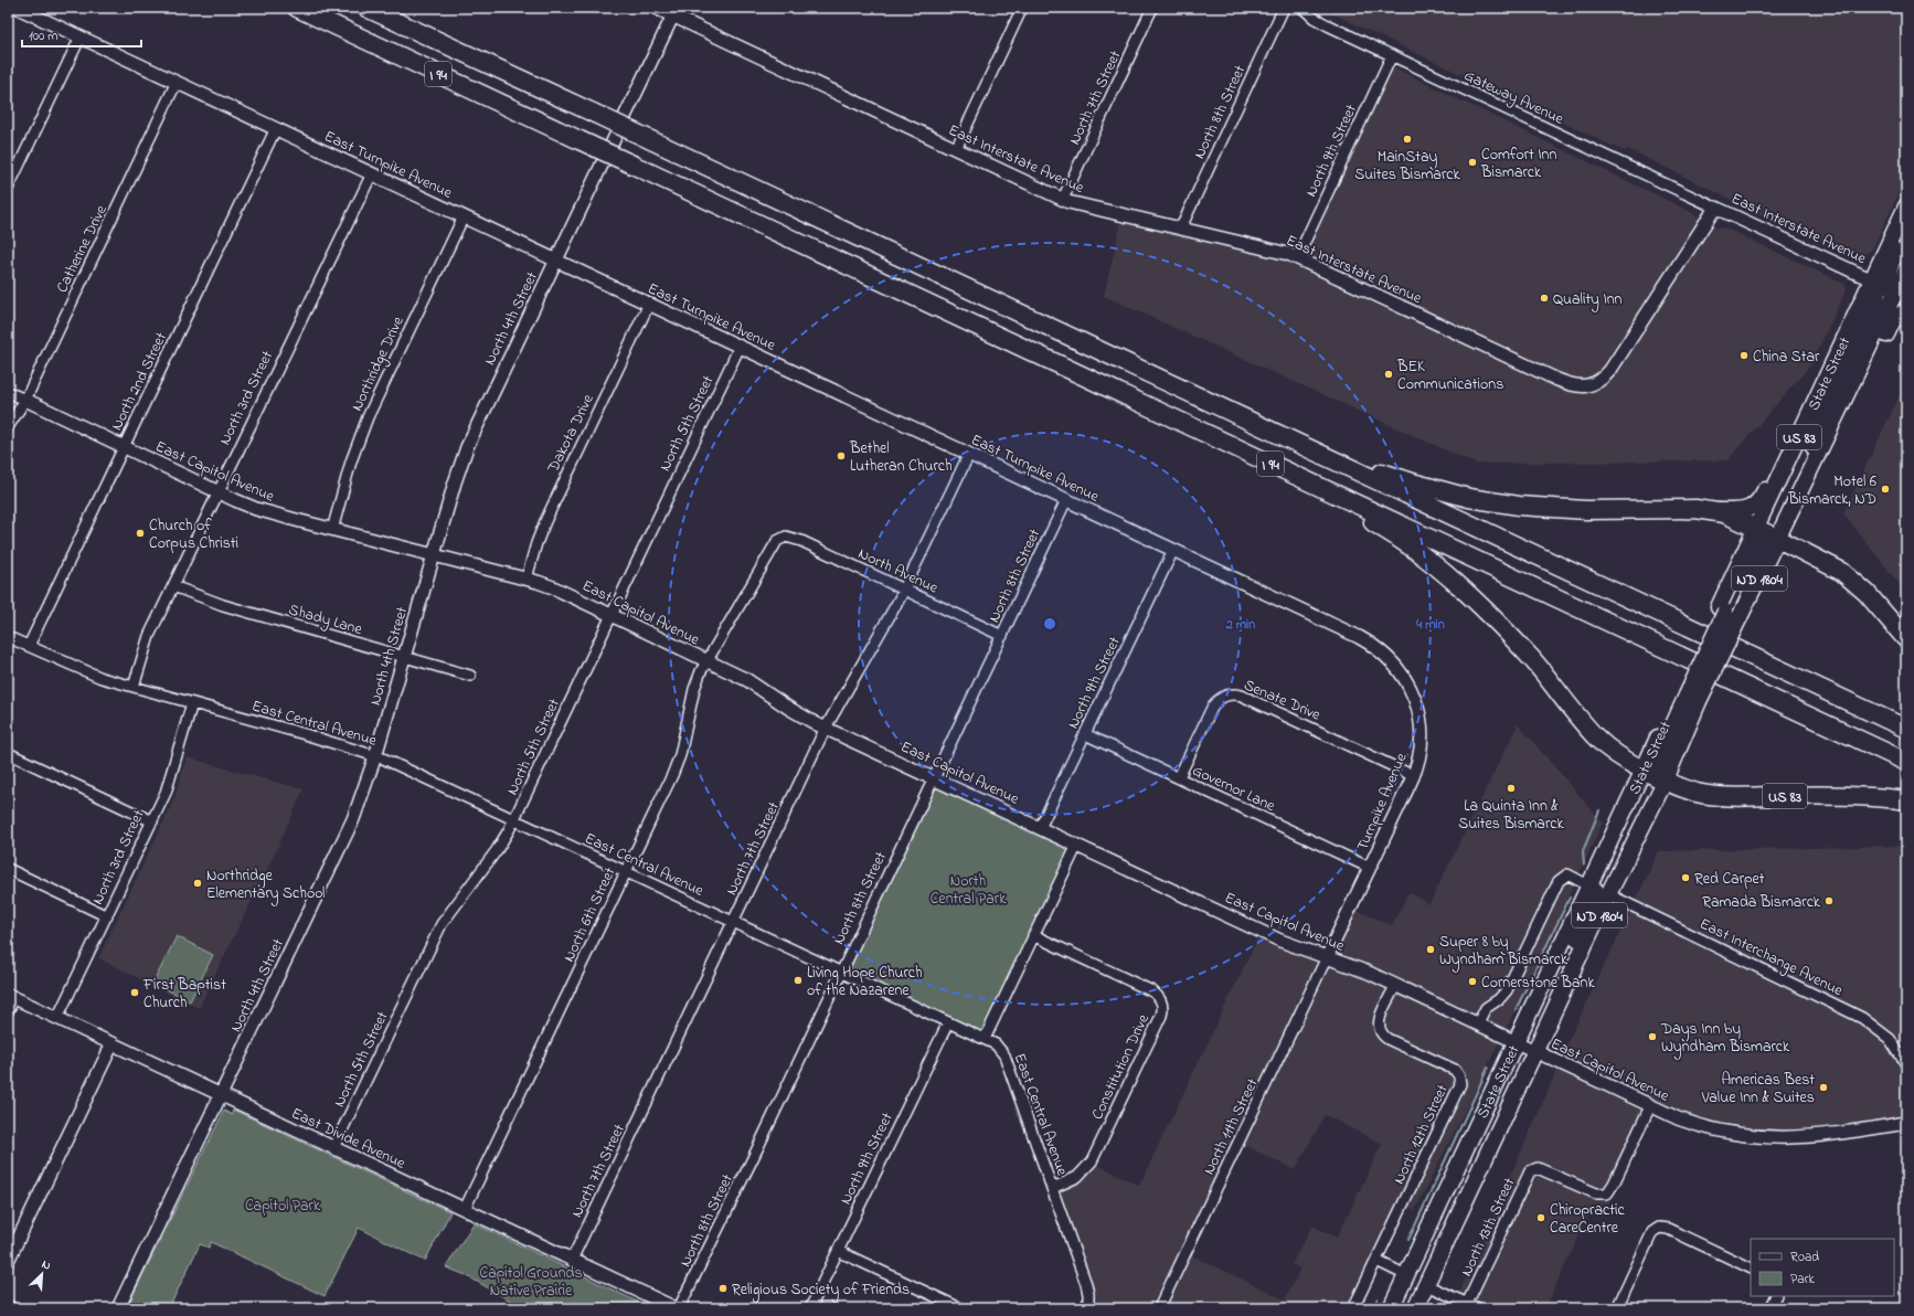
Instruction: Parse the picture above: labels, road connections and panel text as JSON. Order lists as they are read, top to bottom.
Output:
{
  "streets": {
    "highway": ["I 94", "US 83"],
    "main road": ["State Street", "ND 1804"],
    "street": [
      "Gateway Avenue",
      "North 7th Street",
      "North 8th Street",
      "North 9th Street",
      "East Interstate Avenue",
      "East Turnpike Avenue",
      "Catherine Drive",
      "North 4th Street",
      "Northridge Drive",
      "North 2nd Street",
      "North 3rd Street",
      "North 5th Street",
      "Dakota Drive",
      "East Capitol Avenue",
      "North Avenue",
      "Shady Lane",
      "Senate Drive",
      "East Central Avenue",
      "Governor Lane",
      "Turnpike Avenue",
      "North 6th Street",
      "East Interchange Avenue",
      "Constitution Drive",
      "North 11th Street",
      "North 12th Street",
      "East Divide Avenue",
      "North 13th Street"
    ]
  },
  "crossings": [
    ["Gateway Avenue", "North 9th Street"],
    ["Gateway Avenue", "East Interstate Avenue"],
    ["North 7th Street", "East Interstate Avenue"],
    ["North 7th Street", "East Turnpike Avenue"],
    ["North 7th Street", "East Capitol Avenue"],
    ["North 7th Street", "North Avenue"],
    ["North 7th Street", "East Central Avenue"],
    ["North 7th Street", "East Divide Avenue"],
    ["North 8th Street", "East Interstate Avenue"],
    ["North 8th Street", "East Turnpike Avenue"],
    ["North 8th Street", "East Capitol Avenue"],
    ["North 8th Street", "North Avenue"],
    ["North 8th Street", "East Central Avenue"],
    ["North 8th Street", "East Divide Avenue"],
    ["North 9th Street", "East Interstate Avenue"],
    ["North 9th Street", "East Turnpike Avenue"],
    ["North 9th Street", "East Capitol Avenue"],
    ["North 9th Street", "East Central Avenue"],
    ["North 9th Street", "Governor Lane"],
    ["East Interstate Avenue", "North 4th Street"],
    ["East Interstate Avenue", "State Street"],
    ["East Turnpike Avenue", "Catherine Drive"],
    ["East Turnpike Avenue", "North 4th Street"],
    ["East Turnpike Avenue", "Northridge Drive"],
    ["East Turnpike Avenue", "North 2nd Street"],
    ["East Turnpike Avenue", "North 3rd Street"],
    ["East Turnpike Avenue", "North 5th Street"],
    ["East Turnpike Avenue", "Dakota Drive"],
    ["East Turnpike Avenue", "Turnpike Avenue"],
    ["Catherine Drive", "East Capitol Avenue"],
    ["North 4th Street", "East Capitol Avenue"],
    ["North 4th Street", "Shady Lane"],
    ["North 4th Street", "East Central Avenue"],
    ["North 4th Street", "East Divide Avenue"],
    ["Northridge Drive", "East Capitol Avenue"],
    ["State Street", "US 83"],
    ["State Street", "East Capitol Avenue"],
    ["State Street", "East Interchange Avenue"],
    ["North 2nd Street", "East Capitol Avenue"],
    ["North 2nd Street", "East Central Avenue"],
    ["North 3rd Street", "East Capitol Avenue"],
    ["North 3rd Street", "Shady Lane"],
    ["North 3rd Street", "East Central Avenue"],
    ["North 3rd Street", "East Divide Avenue"],
    ["North 5th Street", "East Capitol Avenue"],
    ["North 5th Street", "East Central Avenue"],
    ["North 5th Street", "East Divide Avenue"],
    ["Dakota Drive", "East Capitol Avenue"],
    ["East Capitol Avenue", "Turnpike Avenue"],
    ["East Capitol Avenue", "North 6th Street"],
    ["East Capitol Avenue", "North 11th Street"],
    ["East Capitol Avenue", "North 12th Street"],
    ["East Capitol Avenue", "North 13th Street"],
    ["North Avenue", "North 6th Street"],
    ["Senate Drive", "Governor Lane"],
    ["Senate Drive", "Turnpike Avenue"],
    ["East Central Avenue", "North 6th Street"],
    ["East Central Avenue", "Constitution Drive"],
    ["Governor Lane", "Turnpike Avenue"],
    ["Turnpike Avenue", "North 11th Street"],
    ["North 6th Street", "East Divide Avenue"]
  ],
  "parks": ["North Central Park", "Capitol Park", "Capitol Grounds Native Prairie"],
  "places": [
    "MainStay Suites Bismarck",
    "Comfort Inn Bismarck",
    "Quality Inn",
    "China Star",
    "BEK Communications",
    "Bethel Lutheran Church",
    "Motel 6 Bismarck, ND",
    "Church of Corpus Christi",
    "La Quinta Inn & Suites Bismarck",
    "Red Carpet",
    "Northridge Elementary School",
    "Ramada Bismarck",
    "Super 8 by Wyndham Bismarck",
    "Living Hope Church of the Nazarene",
    "Cornerstone Bank",
    "First Baptist Church",
    "Days Inn by Wyndham Bismarck",
    "Americas Best Value Inn & Suites",
    "Chiropractic CareCentre",
    "Religious Society of Friends"
  ],
  "legend": ["Road", "Park"],
  "scale_bar": "100 m",
  "north": "top right",
  "rings": ["2 min", "4 min"]
}
